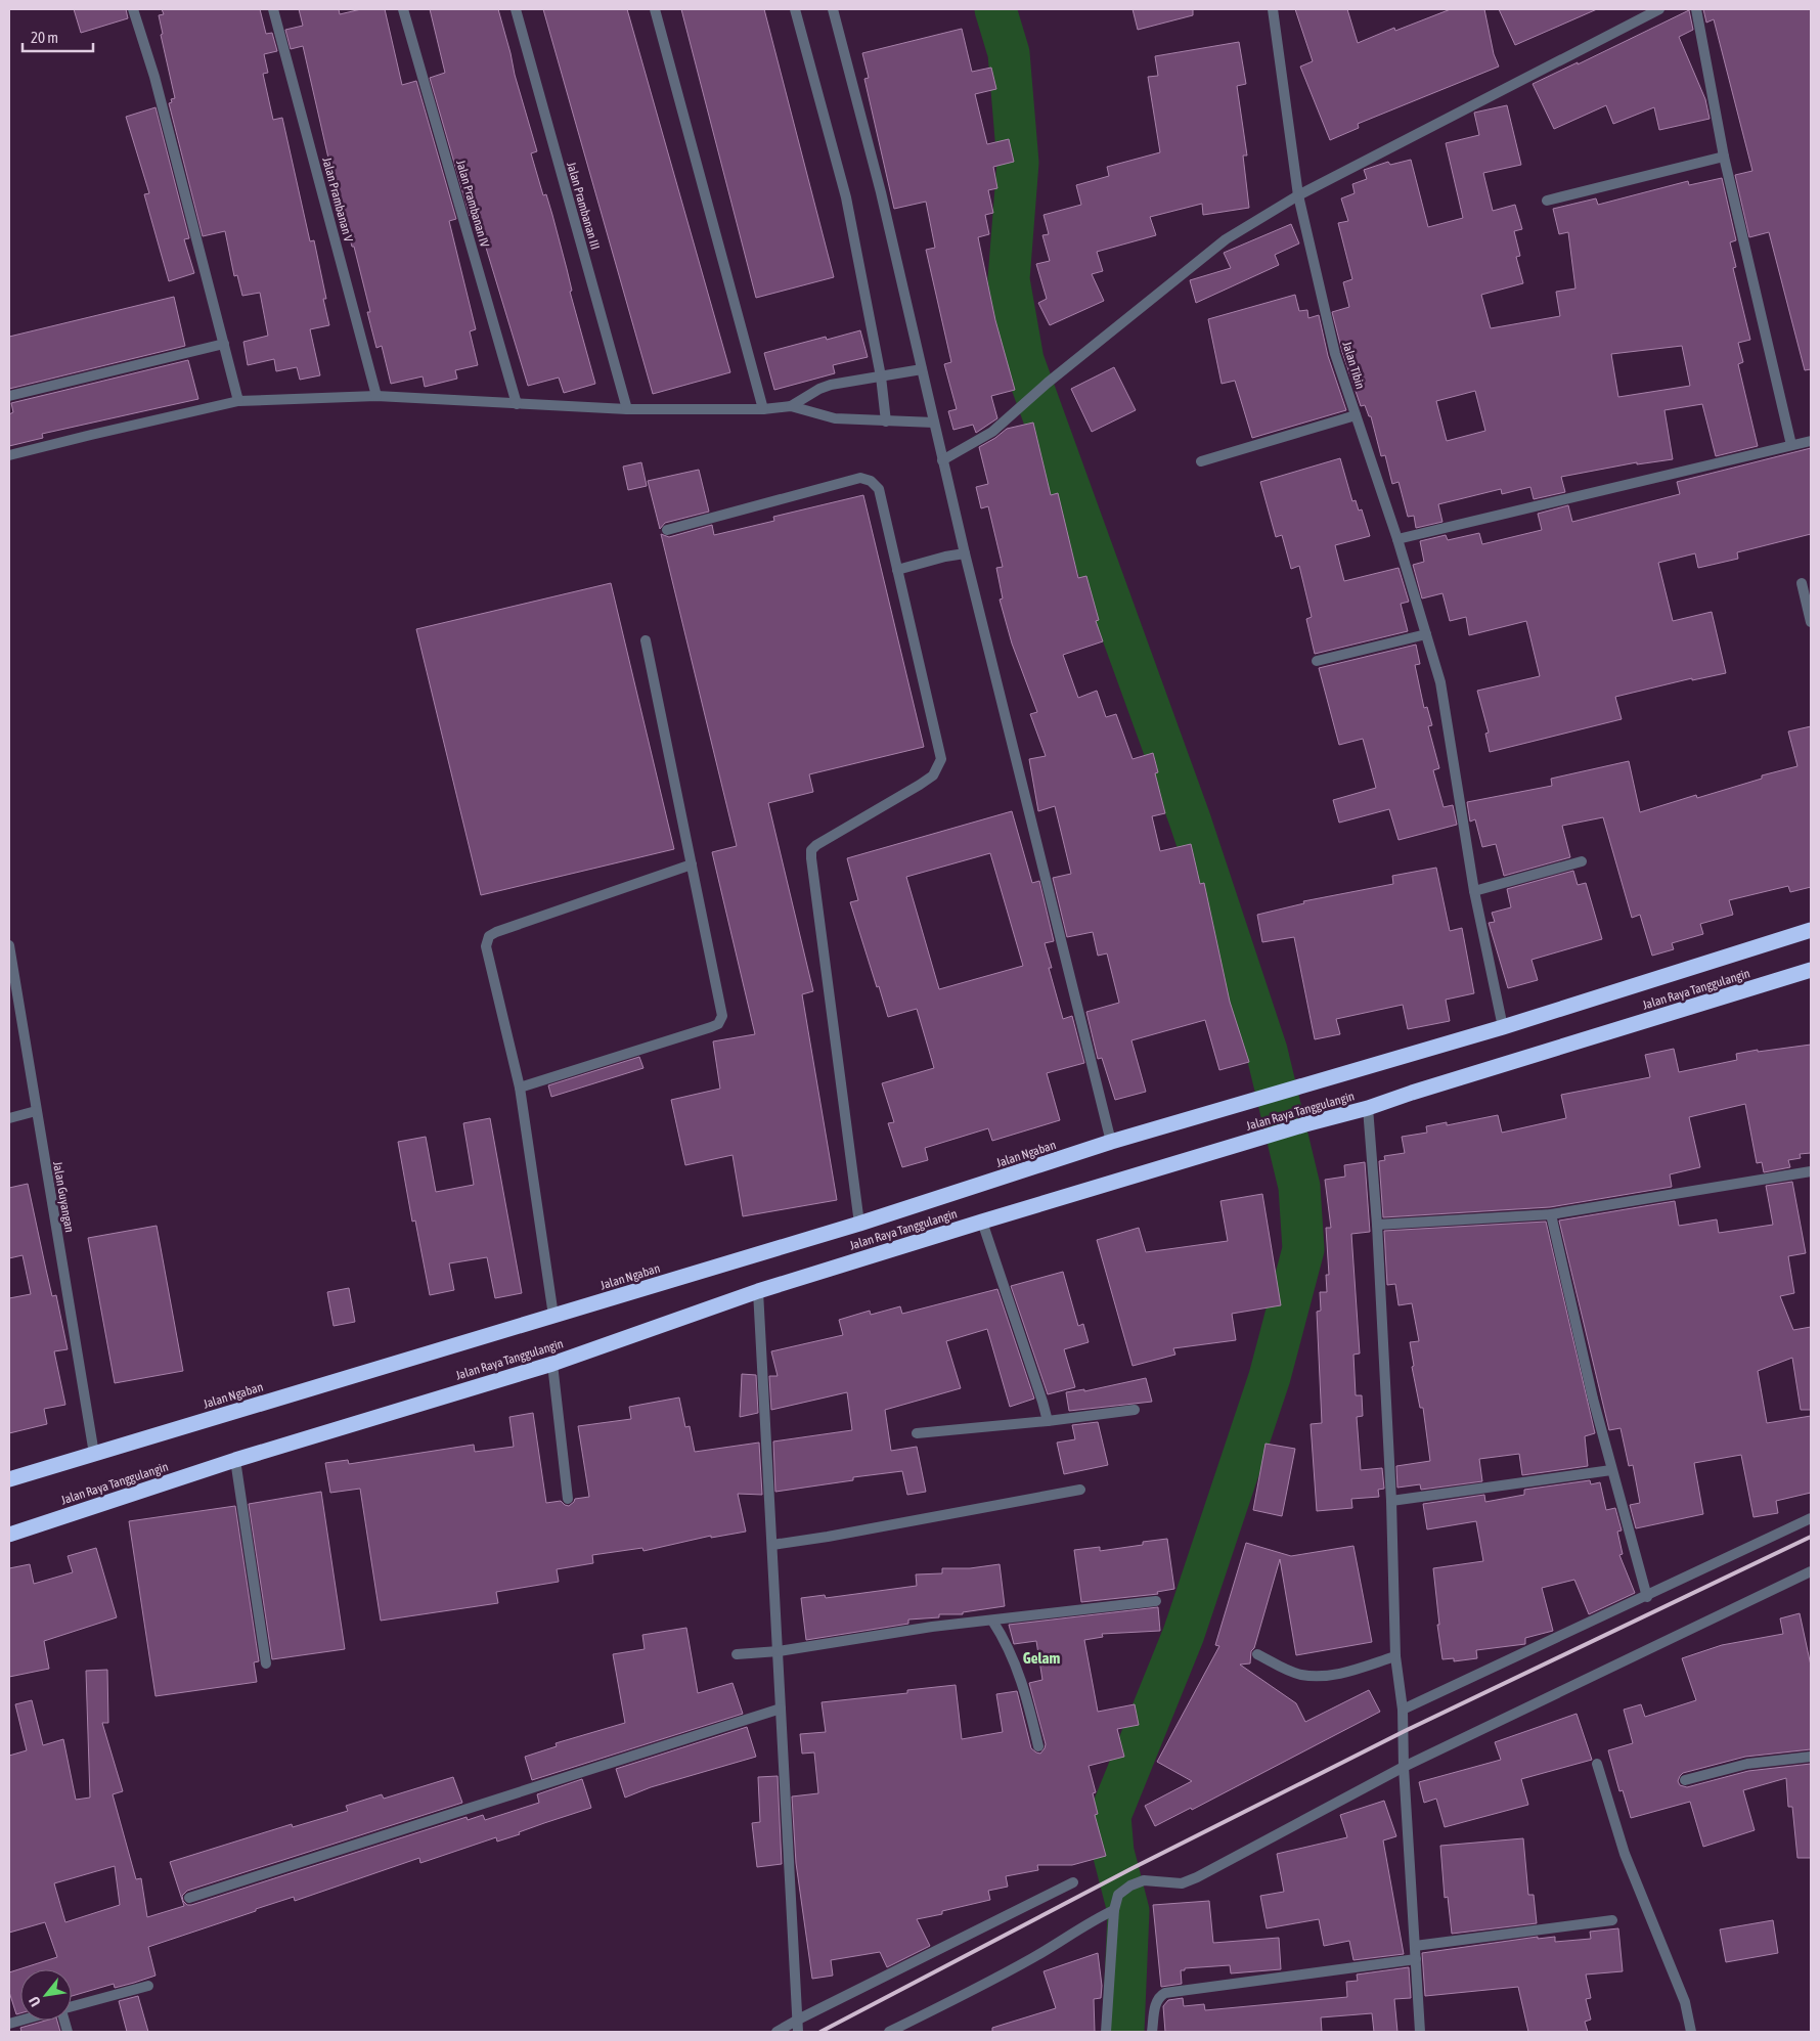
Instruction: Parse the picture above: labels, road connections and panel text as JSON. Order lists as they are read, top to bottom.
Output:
{
  "streets": {
    "highway": ["Jalan Raya Tanggulangin", "Jalan Ngaban"],
    "street": [
      "Jalan Prambanan V",
      "Jalan Prambanan IV",
      "Jalan Prambanan III",
      "Jalan Tibin",
      "Jalan Guyangan"
    ]
  },
  "crossings": [
    ["Jalan Tibin", "Jalan Raya Tanggulangin"],
    ["Jalan Raya Tanggulangin", "Jalan Ngaban"],
    ["Jalan Ngaban", "Jalan Guyangan"]
  ],
  "districts": ["Gelam"],
  "scale_bar": "20 m",
  "north": "bottom left"
}
